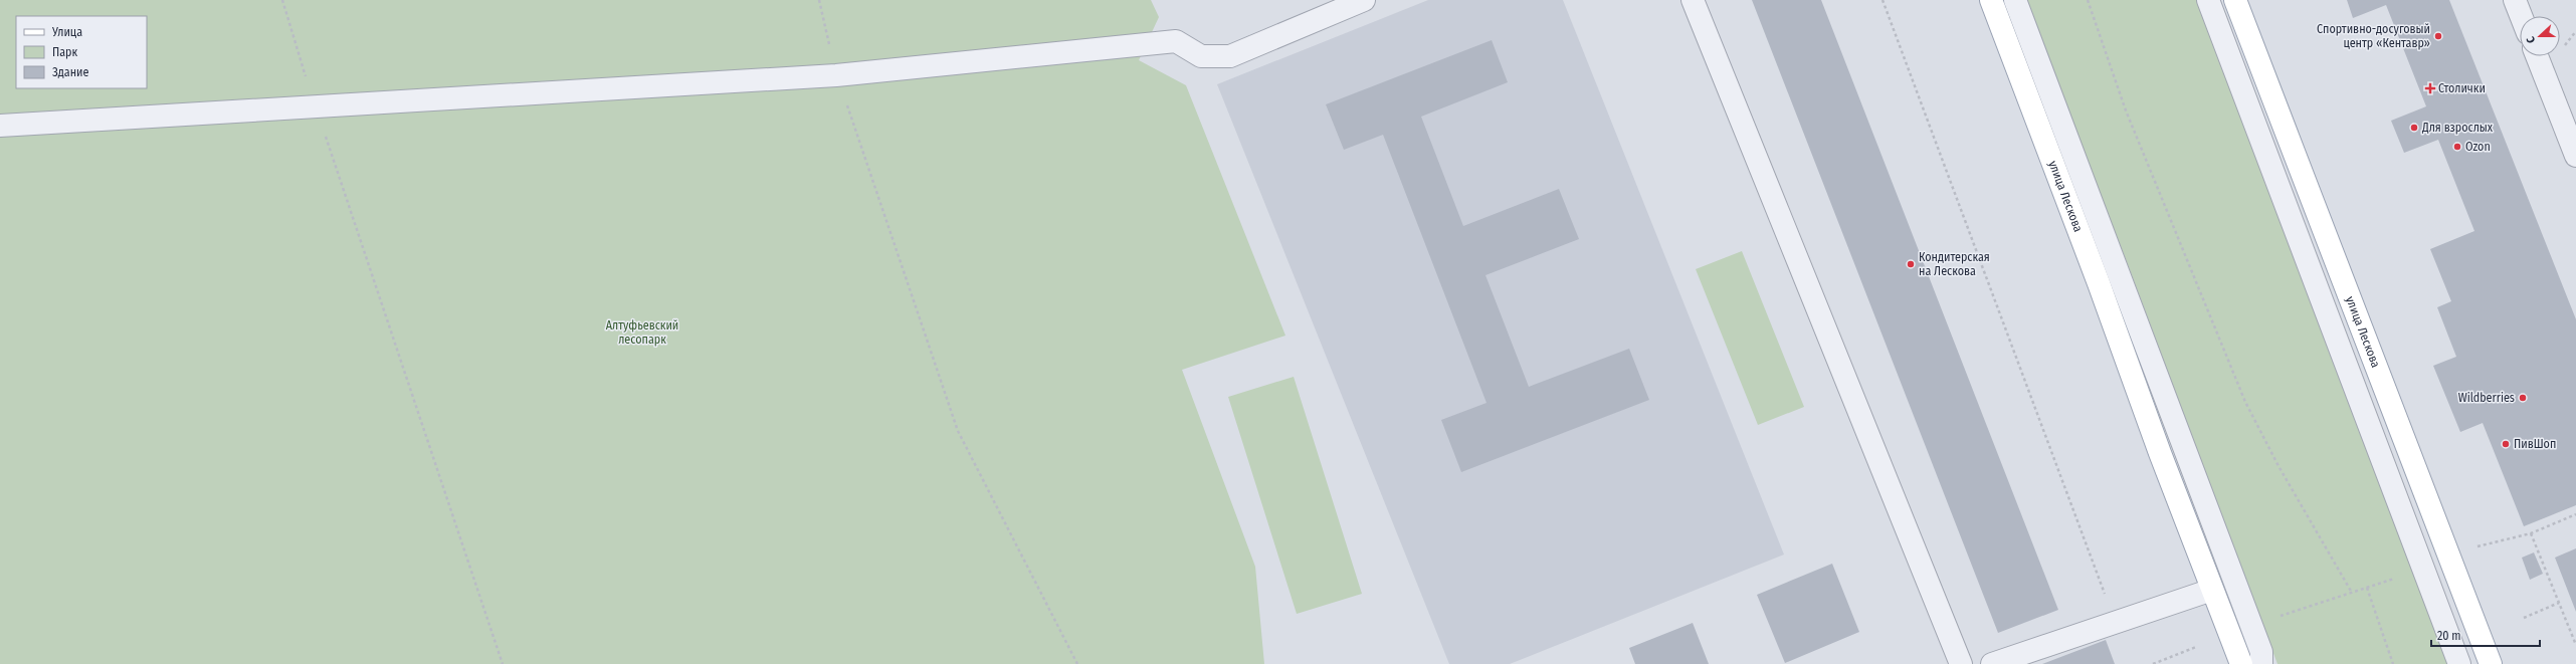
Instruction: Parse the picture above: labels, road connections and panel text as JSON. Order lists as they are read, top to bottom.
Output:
{
  "streets": {
    "main road": ["улица Лескова"]
  },
  "parks": ["Алтуфьевский лесопарк"],
  "places": {
    "other": [
      "Спортивно-досуговый центр «Кентавр»",
      "Для взрослых",
      "Ozon",
      "Кондитерская на Лескова",
      "Wildberries",
      "ПивШоп"
    ],
    "health": ["Столички"]
  },
  "legend": ["Улица", "Парк", "Здание"],
  "scale_bar": "20 m",
  "north": "left"
}
